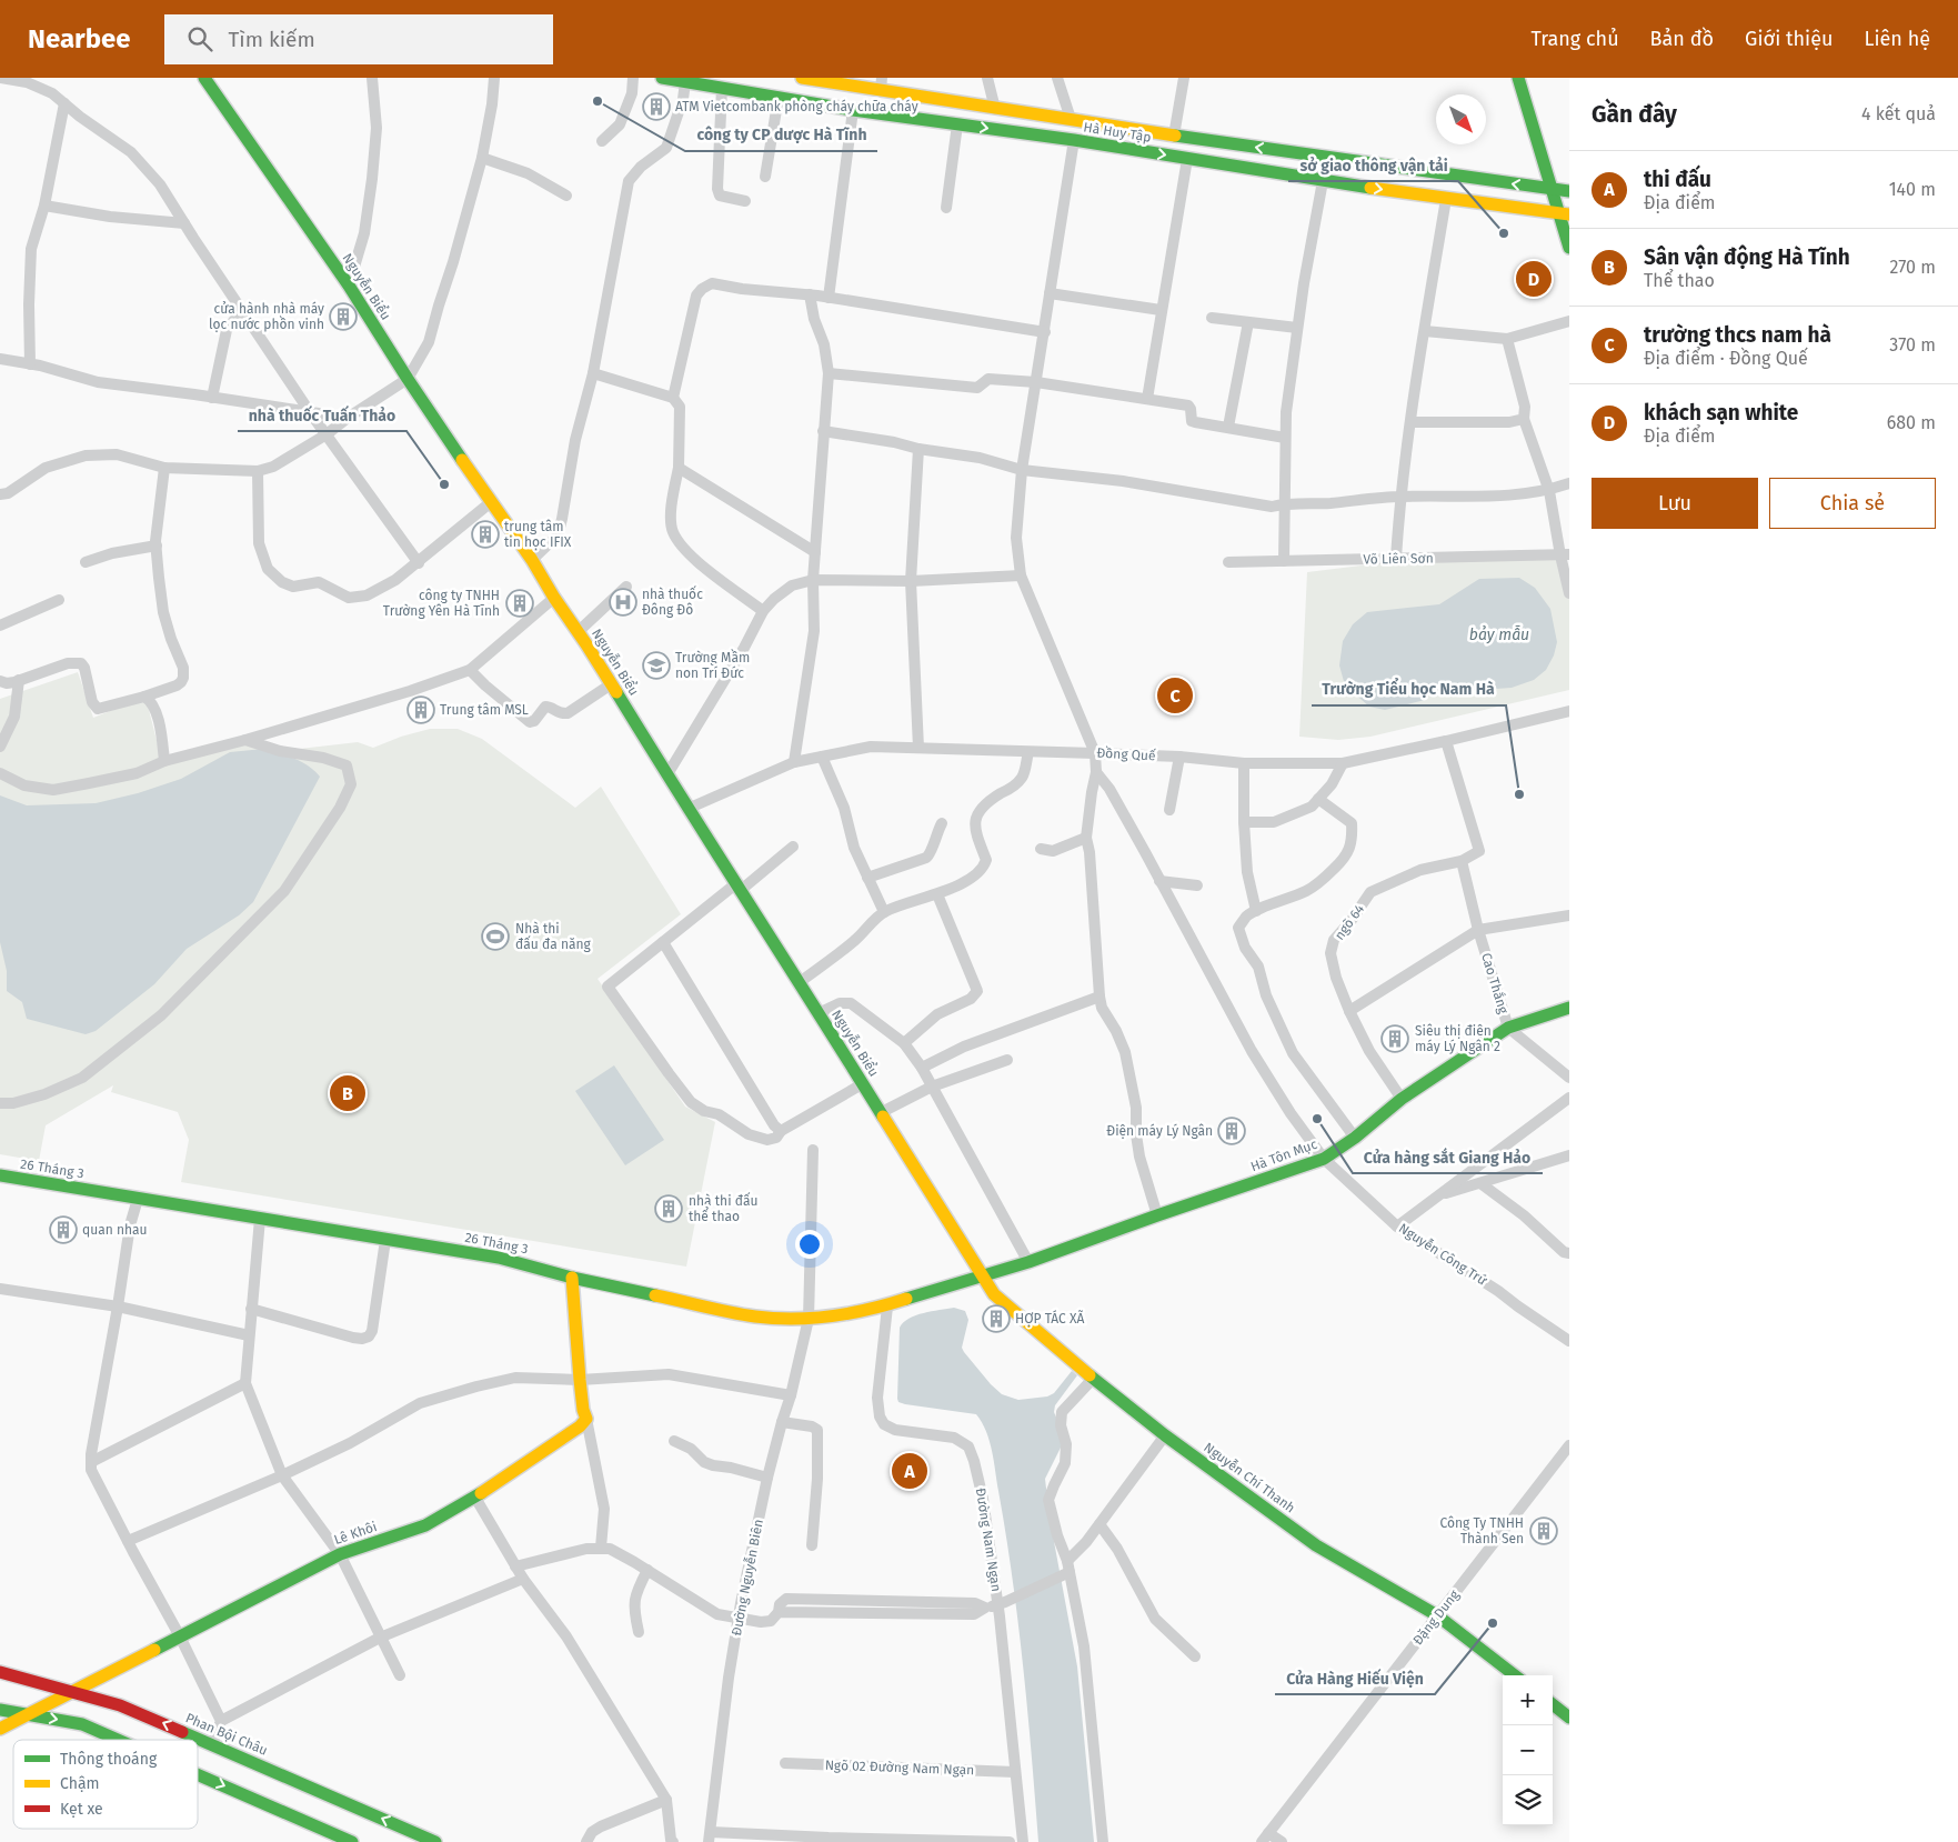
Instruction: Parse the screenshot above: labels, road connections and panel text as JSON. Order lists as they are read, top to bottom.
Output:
{
  "streets": {
    "street": [
      "Hà Huy Tập",
      "Nguyễn Biểu",
      "Võ Liên Sơn",
      "Đồng Quế",
      "ngõ 64",
      "Cao Thắng",
      "Hà Tôn Mục",
      "26 Tháng 3",
      "Nguyễn Công Trứ",
      "Nguyễn Chí Thanh",
      "Lê Khôi",
      "Đường Nam Ngạn",
      "Đường Nguyễn Biên",
      "Đặng Dung",
      "Phan Bội Châu",
      "Ngõ 02 Đường Nam Ngạn"
    ]
  },
  "crossings": [
    ["Nguyễn Biểu", "Đồng Quế"],
    ["Nguyễn Biểu", "Hà Tôn Mục"],
    ["Nguyễn Biểu", "26 Tháng 3"],
    ["Nguyễn Biểu", "Nguyễn Chí Thanh"],
    ["ngõ 64", "Cao Thắng"],
    ["ngõ 64", "Hà Tôn Mục"],
    ["Cao Thắng", "Hà Tôn Mục"],
    ["Hà Tôn Mục", "26 Tháng 3"],
    ["Hà Tôn Mục", "Nguyễn Công Trứ"],
    ["Hà Tôn Mục", "Nguyễn Chí Thanh"],
    ["26 Tháng 3", "Nguyễn Chí Thanh"],
    ["26 Tháng 3", "Đường Nam Ngạn"],
    ["26 Tháng 3", "Đường Nguyễn Biên"],
    ["Nguyễn Chí Thanh", "Đặng Dung"],
    ["Lê Khôi", "Phan Bội Châu"],
    ["Đường Nam Ngạn", "Ngõ 02 Đường Nam Ngạn"]
  ],
  "water": ["bảy mẫu"],
  "places": {
    "other": [
      "công ty CP dược Hà Tĩnh",
      "sở giao thông vận tải",
      "nhà thuốc Tuấn Thảo",
      "Trường Tiểu học Nam Hà",
      "Cửa hàng sắt Giang Hảo",
      "Cửa Hàng Hiếu Viện"
    ],
    "building": [
      "ATM Vietcombank phòng cháy chữa cháy",
      "cửa hành nhà máy lọc nước phồn vinh",
      "trung tâm tin học IFIX",
      "công ty TNHH Trường Yên Hà Tĩnh",
      "Trung tâm MSL",
      "Siêu thị điện máy Lý Ngân 2",
      "Điện máy Lý Ngân",
      "nhà thi đấu thể thao",
      "quan nhau",
      "HỢP TÁC XÃ",
      "Công Ty TNHH Thành Sen"
    ],
    "hospital": ["nhà thuốc Đông Đô"],
    "school or university": ["Trường Mầm non Trí Đức"],
    "sports": ["Nhà thi đấu đa năng"]
  },
  "legend": ["Thông thoáng", "Chậm", "Kẹt xe"],
  "north": "bottom right",
  "page": {
    "header": "Nearbee",
    "search": "Tìm kiếm",
    "nav": [
      "Trang chủ",
      "Bản đồ",
      "Giới thiệu",
      "Liên hệ"
    ],
    "heading": ["Gần đây", "4 kết quả"],
    "list": [
      {
        "mark": "A",
        "name": "thi đấu",
        "note": "Địa điểm",
        "value": "140 m"
      },
      {
        "mark": "B",
        "name": "Sân vận động Hà Tĩnh",
        "note": "Thể thao",
        "value": "270 m"
      },
      {
        "mark": "C",
        "name": "trường thcs nam hà",
        "note": "Địa điểm · Đồng Quế",
        "value": "370 m"
      },
      {
        "mark": "D",
        "name": "khách sạn white",
        "note": "Địa điểm",
        "value": "680 m"
      }
    ],
    "pins": [
      "D",
      "C",
      "B",
      "A"
    ],
    "buttons": ["Lưu", "Chia sẻ"],
    "map_buttons": ["+", "−"]
  }
}
